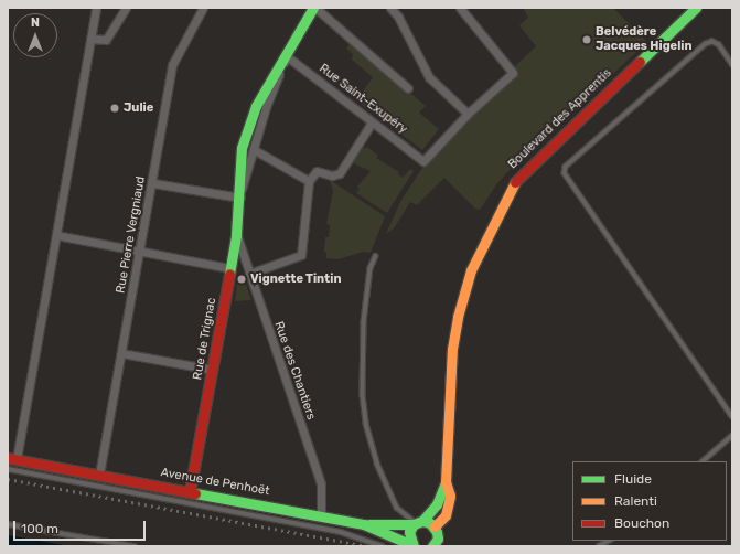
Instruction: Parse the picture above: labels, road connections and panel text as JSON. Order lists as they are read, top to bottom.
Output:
{
  "streets": {
    "main road": ["Boulevard des Apprentis", "Rue de Trignac", "Avenue de Penhoët"],
    "street": ["Rue Saint-Exupéry", "Rue Pierre Vergniaud", "Rue des Chantiers"]
  },
  "crossings": [
    ["Rue Saint-Exupéry", "Rue de Trignac"],
    ["Rue Pierre Vergniaud", "Avenue de Penhoët"],
    ["Rue de Trignac", "Rue des Chantiers"],
    ["Rue de Trignac", "Avenue de Penhoët"],
    ["Rue des Chantiers", "Avenue de Penhoët"]
  ],
  "places": ["Belvédère Jacques Higelin", "Julie", "Vignette Tintin"],
  "legend": ["Fluide", "Ralenti", "Bouchon"],
  "scale_bar": "100 m",
  "north": "top"
}
